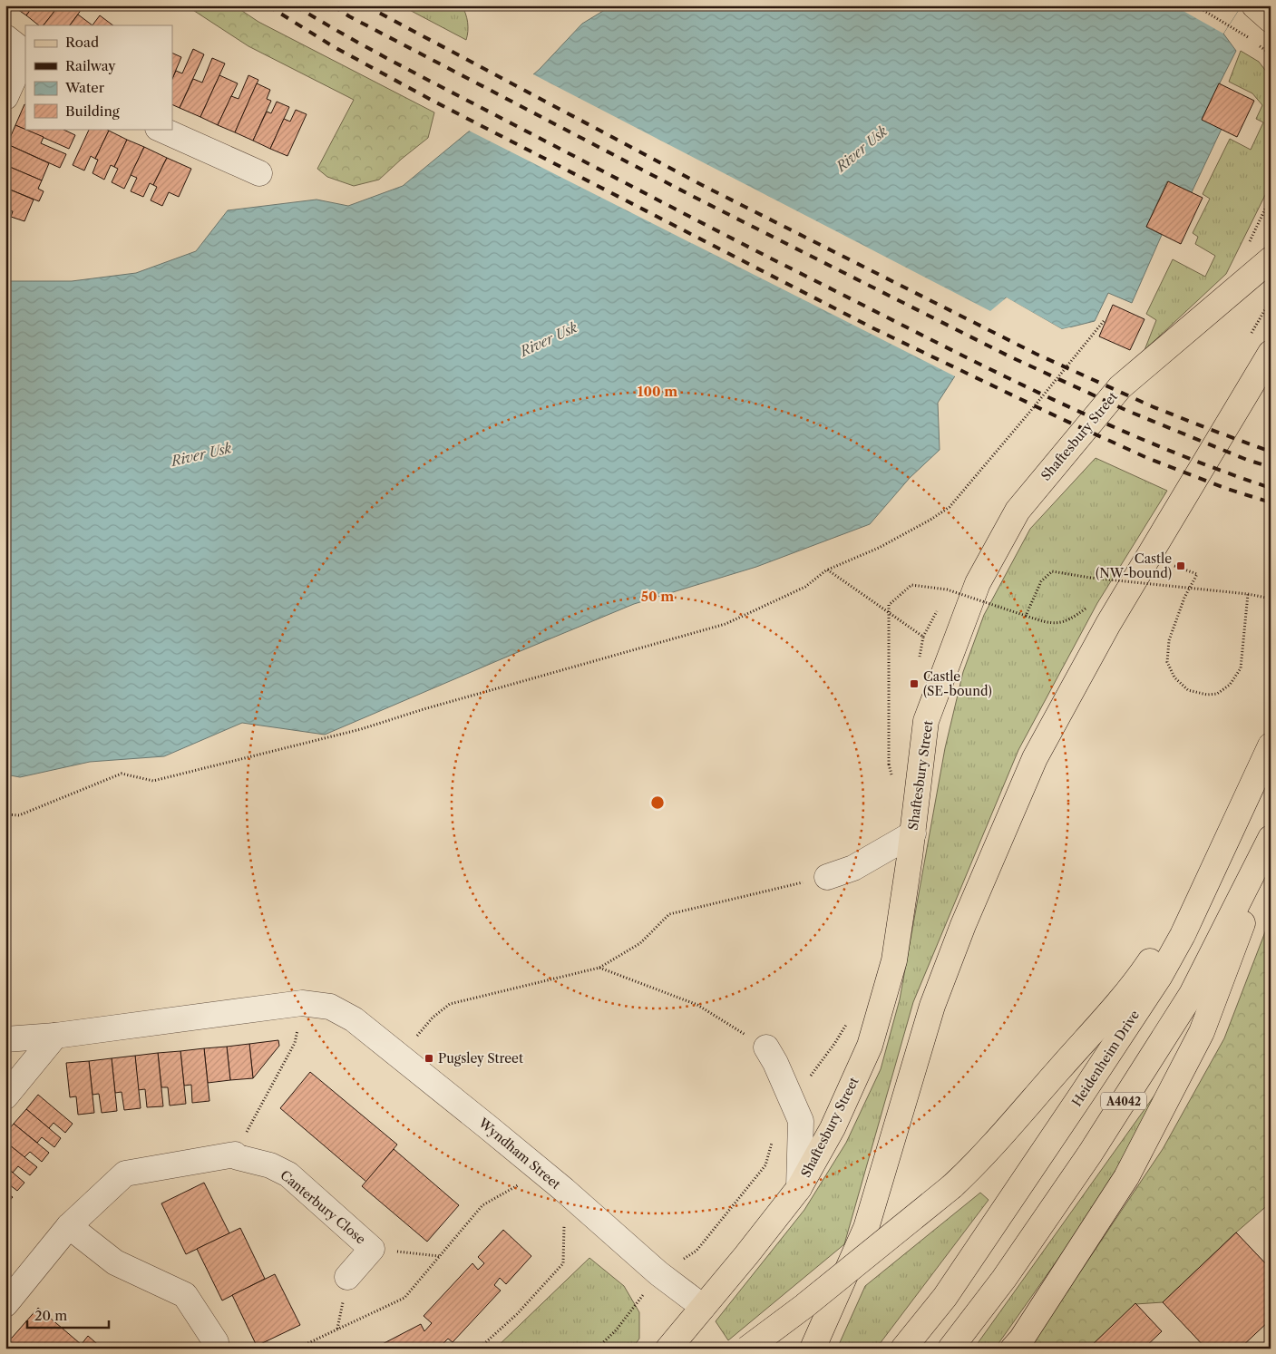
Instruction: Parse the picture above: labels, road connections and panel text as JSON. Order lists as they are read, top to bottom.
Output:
{
  "streets": {
    "main road": ["Shaftesbury Street", "Heidenheim Drive", "A4042"],
    "street": ["Wyndham Street", "Canterbury Close"]
  },
  "crossings": [
    ["Shaftesbury Street", "Wyndham Street"],
    ["Heidenheim Drive", "A4042"]
  ],
  "water": ["River Usk"],
  "places": {
    "transit": ["Castle (NW-bound)", "Castle (SE-bound)", "Pugsley Street"]
  },
  "legend": [
    "Road",
    "Railway",
    "Water",
    "Building"
  ],
  "scale_bar": "20 m",
  "rings": ["100 m", "50 m"]
}
